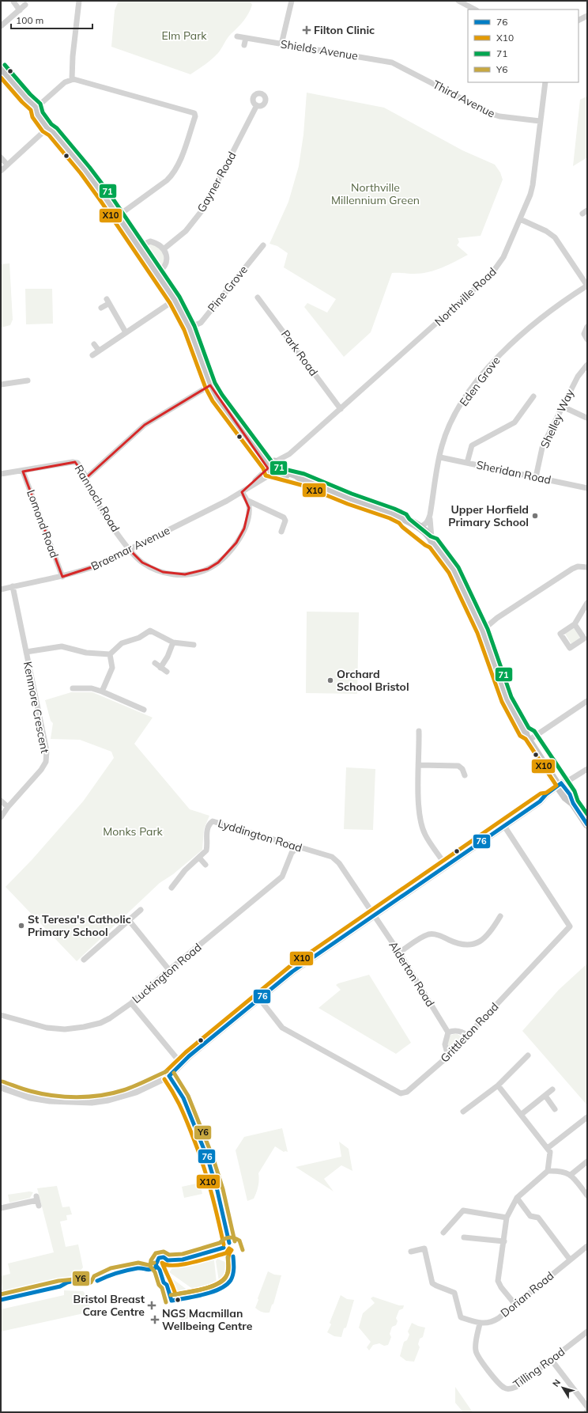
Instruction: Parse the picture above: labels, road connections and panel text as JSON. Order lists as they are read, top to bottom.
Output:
{
  "streets": {
    "street": [
      "Shields Avenue",
      "Third Avenue",
      "Gayner Road",
      "Pine Grove",
      "Northville Road",
      "Park Road",
      "Eden Grove",
      "Shelley Way",
      "Sheridan Road",
      "Rannoch Road",
      "Lomond Road",
      "Braemar Avenue",
      "Kenmore Crescent",
      "Lyddington Road",
      "Luckington Road",
      "Alderton Road",
      "Grittleton Road",
      "Dorian Road",
      "Tilling Road"
    ]
  },
  "crossings": [
    ["Shields Avenue", "Third Avenue"],
    ["Third Avenue", "Northville Road"],
    ["Northville Road", "Park Road"],
    ["Northville Road", "Braemar Avenue"],
    ["Eden Grove", "Sheridan Road"],
    ["Shelley Way", "Sheridan Road"],
    ["Rannoch Road", "Lomond Road"],
    ["Rannoch Road", "Braemar Avenue"],
    ["Lomond Road", "Braemar Avenue"],
    ["Braemar Avenue", "Kenmore Crescent"],
    ["Lyddington Road", "Luckington Road"],
    ["Lyddington Road", "Alderton Road"],
    ["Dorian Road", "Tilling Road"]
  ],
  "parks": ["Elm Park", "Northville Millennium Green", "Monks Park"],
  "places": {
    "health": ["Filton Clinic", "Bristol Breast Care Centre", "NGS Macmillan Wellbeing Centre"],
    "other": ["Upper Horfield Primary School", "Orchard School Bristol", "St Teresa's Catholic Primary School"]
  },
  "lines": [
    "transit line 71",
    "transit line X10",
    "transit line 76",
    "transit line Y6"
  ],
  "legend": [
    "76",
    "X10",
    "71",
    "Y6"
  ],
  "scale_bar": "100 m",
  "north": "top left"
}
